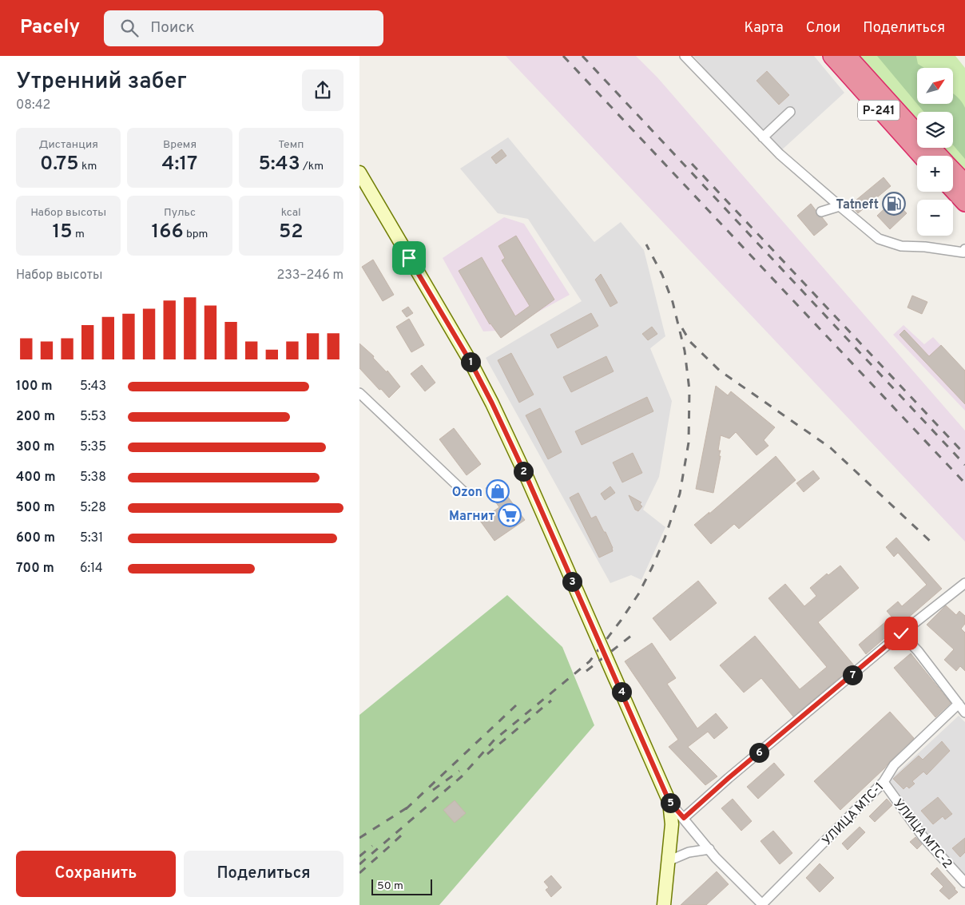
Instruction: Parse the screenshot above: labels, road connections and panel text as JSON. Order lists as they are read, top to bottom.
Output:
{
  "streets": {
    "highway": ["Р-241"],
    "street": ["УЛИЦА МТС-1", "УЛИЦА МТС-2"]
  },
  "crossings": [
    ["УЛИЦА МТС-1", "УЛИЦА МТС-2"]
  ],
  "places": {
    "fuel station": ["Tatneft"],
    "shop": ["Ozon"],
    "supermarket": ["Магнит"]
  },
  "scale_bar": "50 m",
  "north": "top right",
  "page": {
    "header": "Pacely",
    "search": "Поиск",
    "nav": ["Карта", "Слои", "Поделиться"],
    "heading": ["Утренний забег", "08:42"],
    "map_buttons": ["+", "−"],
    "stats": [
      ["Дистанция", "0.75 km"],
      ["Время", "4:17"],
      ["Темп", "5:43 /km"],
      ["Набор высоты", "15 m"],
      ["Пульс", "166 bpm"],
      ["kcal", "52"]
    ],
    "chart": ["Набор высоты", "233–246 m"],
    "pins": [
      "1",
      "2",
      "3",
      "7",
      "4",
      "6",
      "5"
    ],
    "list": [
      {
        "name": "100 m",
        "note": "5:43"
      },
      {
        "name": "200 m",
        "note": "5:53"
      },
      {
        "name": "300 m",
        "note": "5:35"
      },
      {
        "name": "400 m",
        "note": "5:38"
      },
      {
        "name": "500 m",
        "note": "5:28"
      },
      {
        "name": "600 m",
        "note": "5:31"
      },
      {
        "name": "700 m",
        "note": "6:14"
      }
    ],
    "buttons": ["Сохранить", "Поделиться"],
    "scale": "50 m"
  }
}
